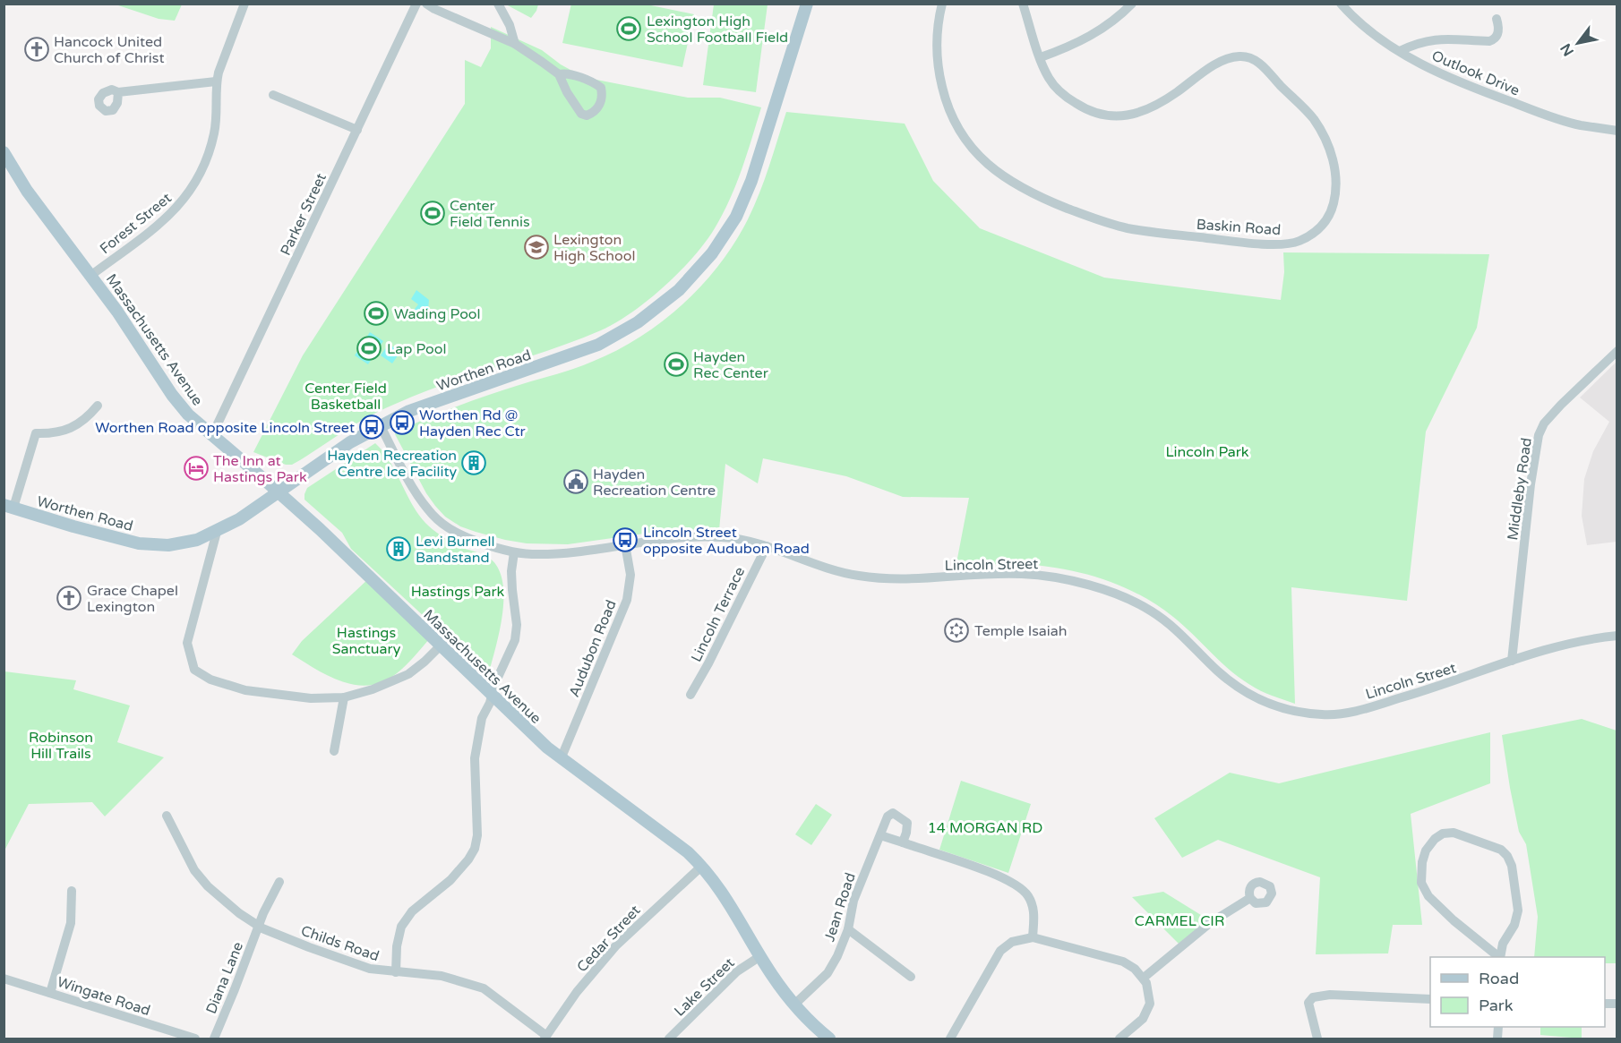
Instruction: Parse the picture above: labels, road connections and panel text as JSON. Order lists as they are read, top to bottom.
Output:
{
  "streets": {
    "main road": ["Massachusetts Avenue", "Worthen Road"],
    "street": [
      "Outlook Drive",
      "Parker Street",
      "Forest Street",
      "Baskin Road",
      "Middleby Road",
      "Lincoln Street",
      "Lincoln Terrace",
      "Audubon Road",
      "Jean Road",
      "Cedar Street",
      "Childs Road",
      "Diana Lane",
      "Lake Street",
      "Wingate Road"
    ]
  },
  "crossings": [
    ["Parker Street", "Massachusetts Avenue"],
    ["Forest Street", "Massachusetts Avenue"],
    ["Massachusetts Avenue", "Worthen Road"],
    ["Massachusetts Avenue", "Audubon Road"],
    ["Massachusetts Avenue", "Jean Road"],
    ["Massachusetts Avenue", "Cedar Street"],
    ["Massachusetts Avenue", "Lake Street"],
    ["Worthen Road", "Lincoln Street"],
    ["Middleby Road", "Lincoln Street"],
    ["Lincoln Street", "Lincoln Terrace"],
    ["Lincoln Street", "Audubon Road"],
    ["Cedar Street", "Childs Road"],
    ["Childs Road", "Diana Lane"]
  ],
  "parks": [
    "Center Field Basketball",
    "Lincoln Park",
    "Hastings Park",
    "Hastings Sanctuary",
    "Robinson Hill Trails",
    "14 MORGAN RD",
    "CARMEL CIR"
  ],
  "places": {
    "sports": [
      "Lexington High School Football Field",
      "Center Field Tennis",
      "Wading Pool",
      "Lap Pool",
      "Hayden Rec Center"
    ],
    "church": ["Hancock United Church of Christ", "Grace Chapel Lexington"],
    "school or university": ["Lexington High School"],
    "bus stop": ["Worthen Rd @ Hayden Rec Ctr", "Worthen Road opposite Lincoln Street", "Lincoln Street opposite Audubon Road"],
    "building": ["Hayden Recreation Centre Ice Facility", "Levi Burnell Bandstand"],
    "hotel": ["The Inn at Hastings Park"],
    "public building": ["Hayden Recreation Centre"],
    "synagogue": ["Temple Isaiah"]
  },
  "legend": ["Road", "Park"],
  "north": "bottom left"
}
